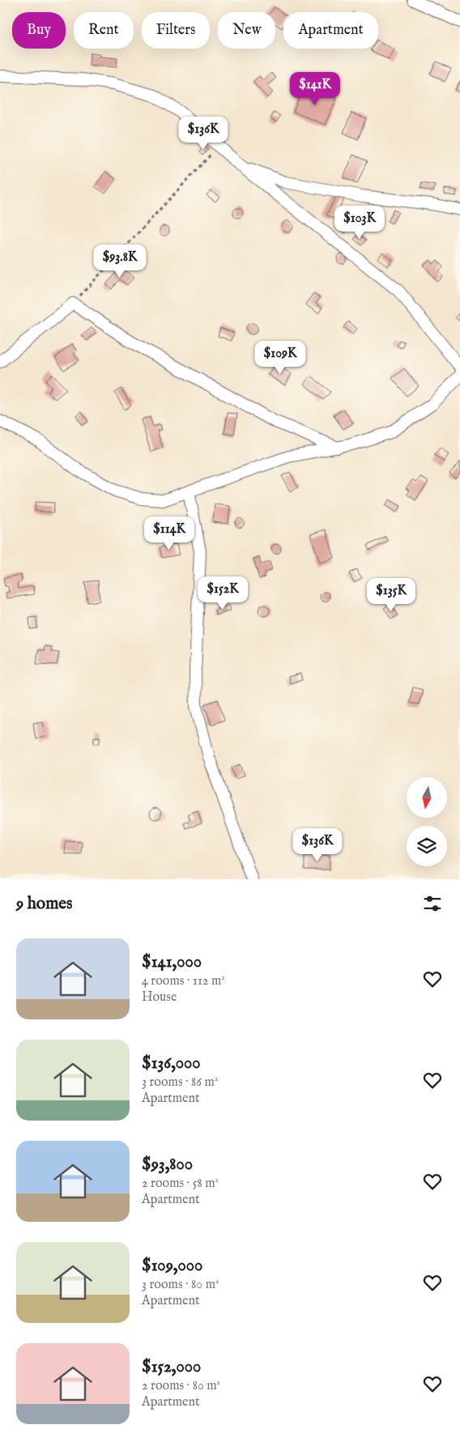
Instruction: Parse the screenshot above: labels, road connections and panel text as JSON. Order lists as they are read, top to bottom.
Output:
{
  "north": "bottom",
  "page": {
    "chip": [
      "Buy",
      "Rent",
      "Filters",
      "New",
      "Apartment"
    ],
    "price": [
      "$141K",
      "$136K",
      "$103K",
      "$93.8K",
      "$109K",
      "$114K",
      "$152K",
      "$135K",
      "$136K"
    ],
    "heading": "9 homes",
    "list": [
      {
        "name": "$141,000",
        "note": "4 rooms · 112 m² · House"
      },
      {
        "name": "$136,000",
        "note": "3 rooms · 86 m² · Apartment"
      },
      {
        "name": "$93,800",
        "note": "2 rooms · 58 m² · Apartment"
      },
      {
        "name": "$109,000",
        "note": "3 rooms · 80 m² · Apartment"
      },
      {
        "name": "$152,000",
        "note": "2 rooms · 80 m² · Apartment"
      }
    ]
  }
}
